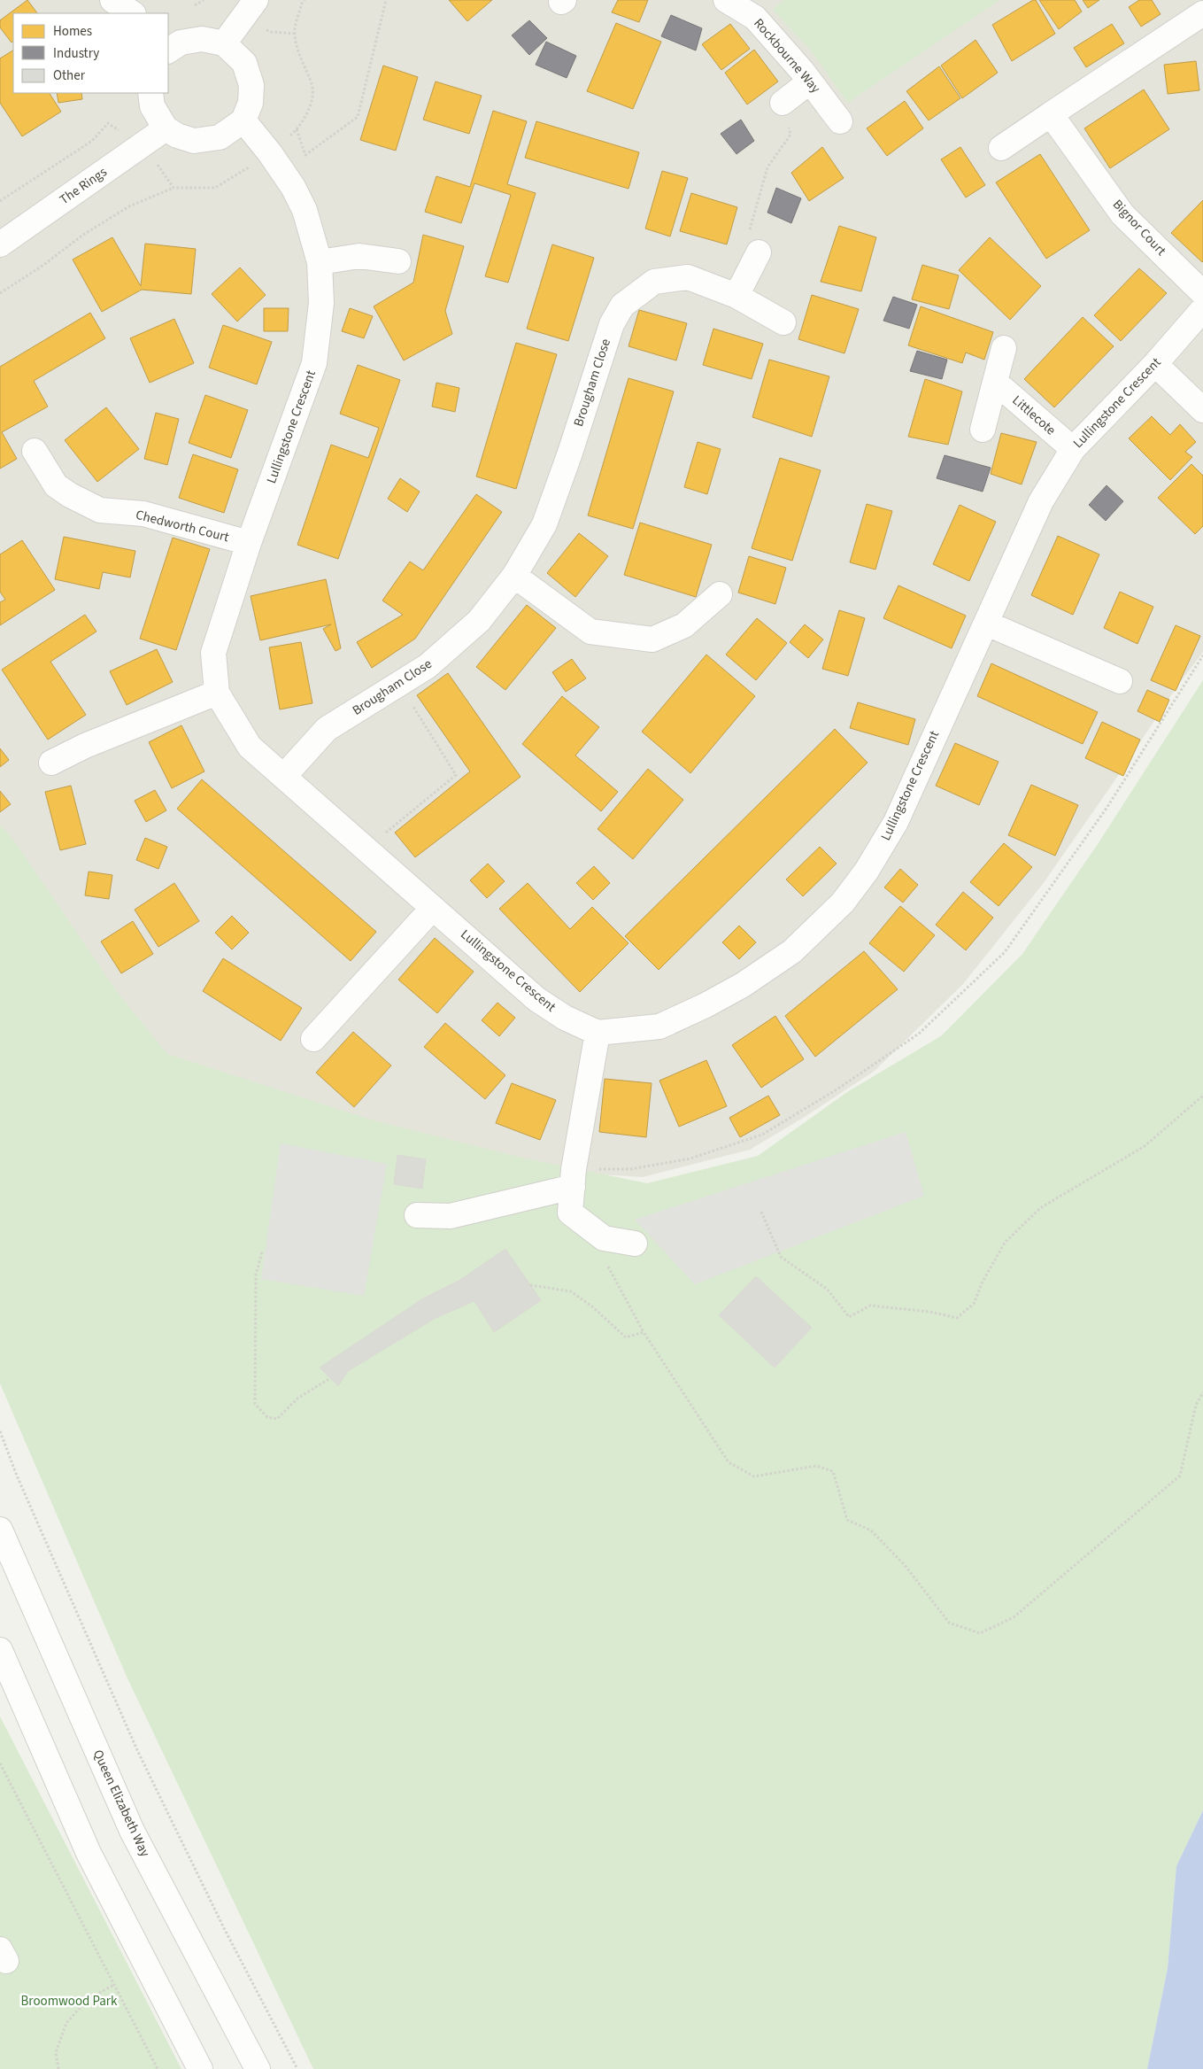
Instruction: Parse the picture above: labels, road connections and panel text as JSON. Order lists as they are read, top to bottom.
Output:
{
  "streets": {
    "street": [
      "Rockbourne Way",
      "The Rings",
      "Bignor Court",
      "Brougham Close",
      "Lullingstone Crescent",
      "Littlecote",
      "Chedworth Court",
      "Queen Elizabeth Way"
    ]
  },
  "crossings": [
    ["Brougham Close", "Lullingstone Crescent"],
    ["Lullingstone Crescent", "Littlecote"],
    ["Lullingstone Crescent", "Chedworth Court"]
  ],
  "parks": ["Broomwood Park"],
  "legend": ["Homes", "Industry", "Other"]
}
